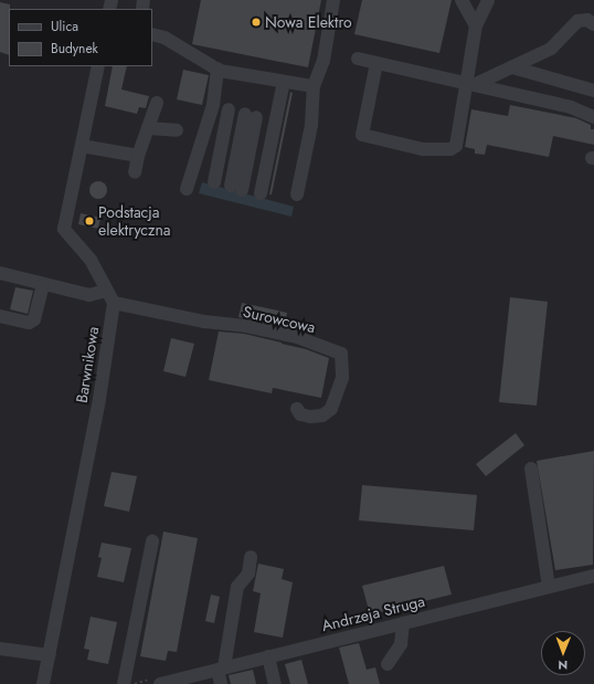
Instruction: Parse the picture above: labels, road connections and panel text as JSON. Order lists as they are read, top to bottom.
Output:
{
  "streets": {
    "street": ["Surowcowa", "Barwnikowa", "Andrzeja Struga"]
  },
  "crossings": [
    ["Surowcowa", "Barwnikowa"]
  ],
  "places": ["Nowa Elektro", "Podstacja elektryczna"],
  "legend": ["Ulica", "Budynek"],
  "north": "bottom"
}
